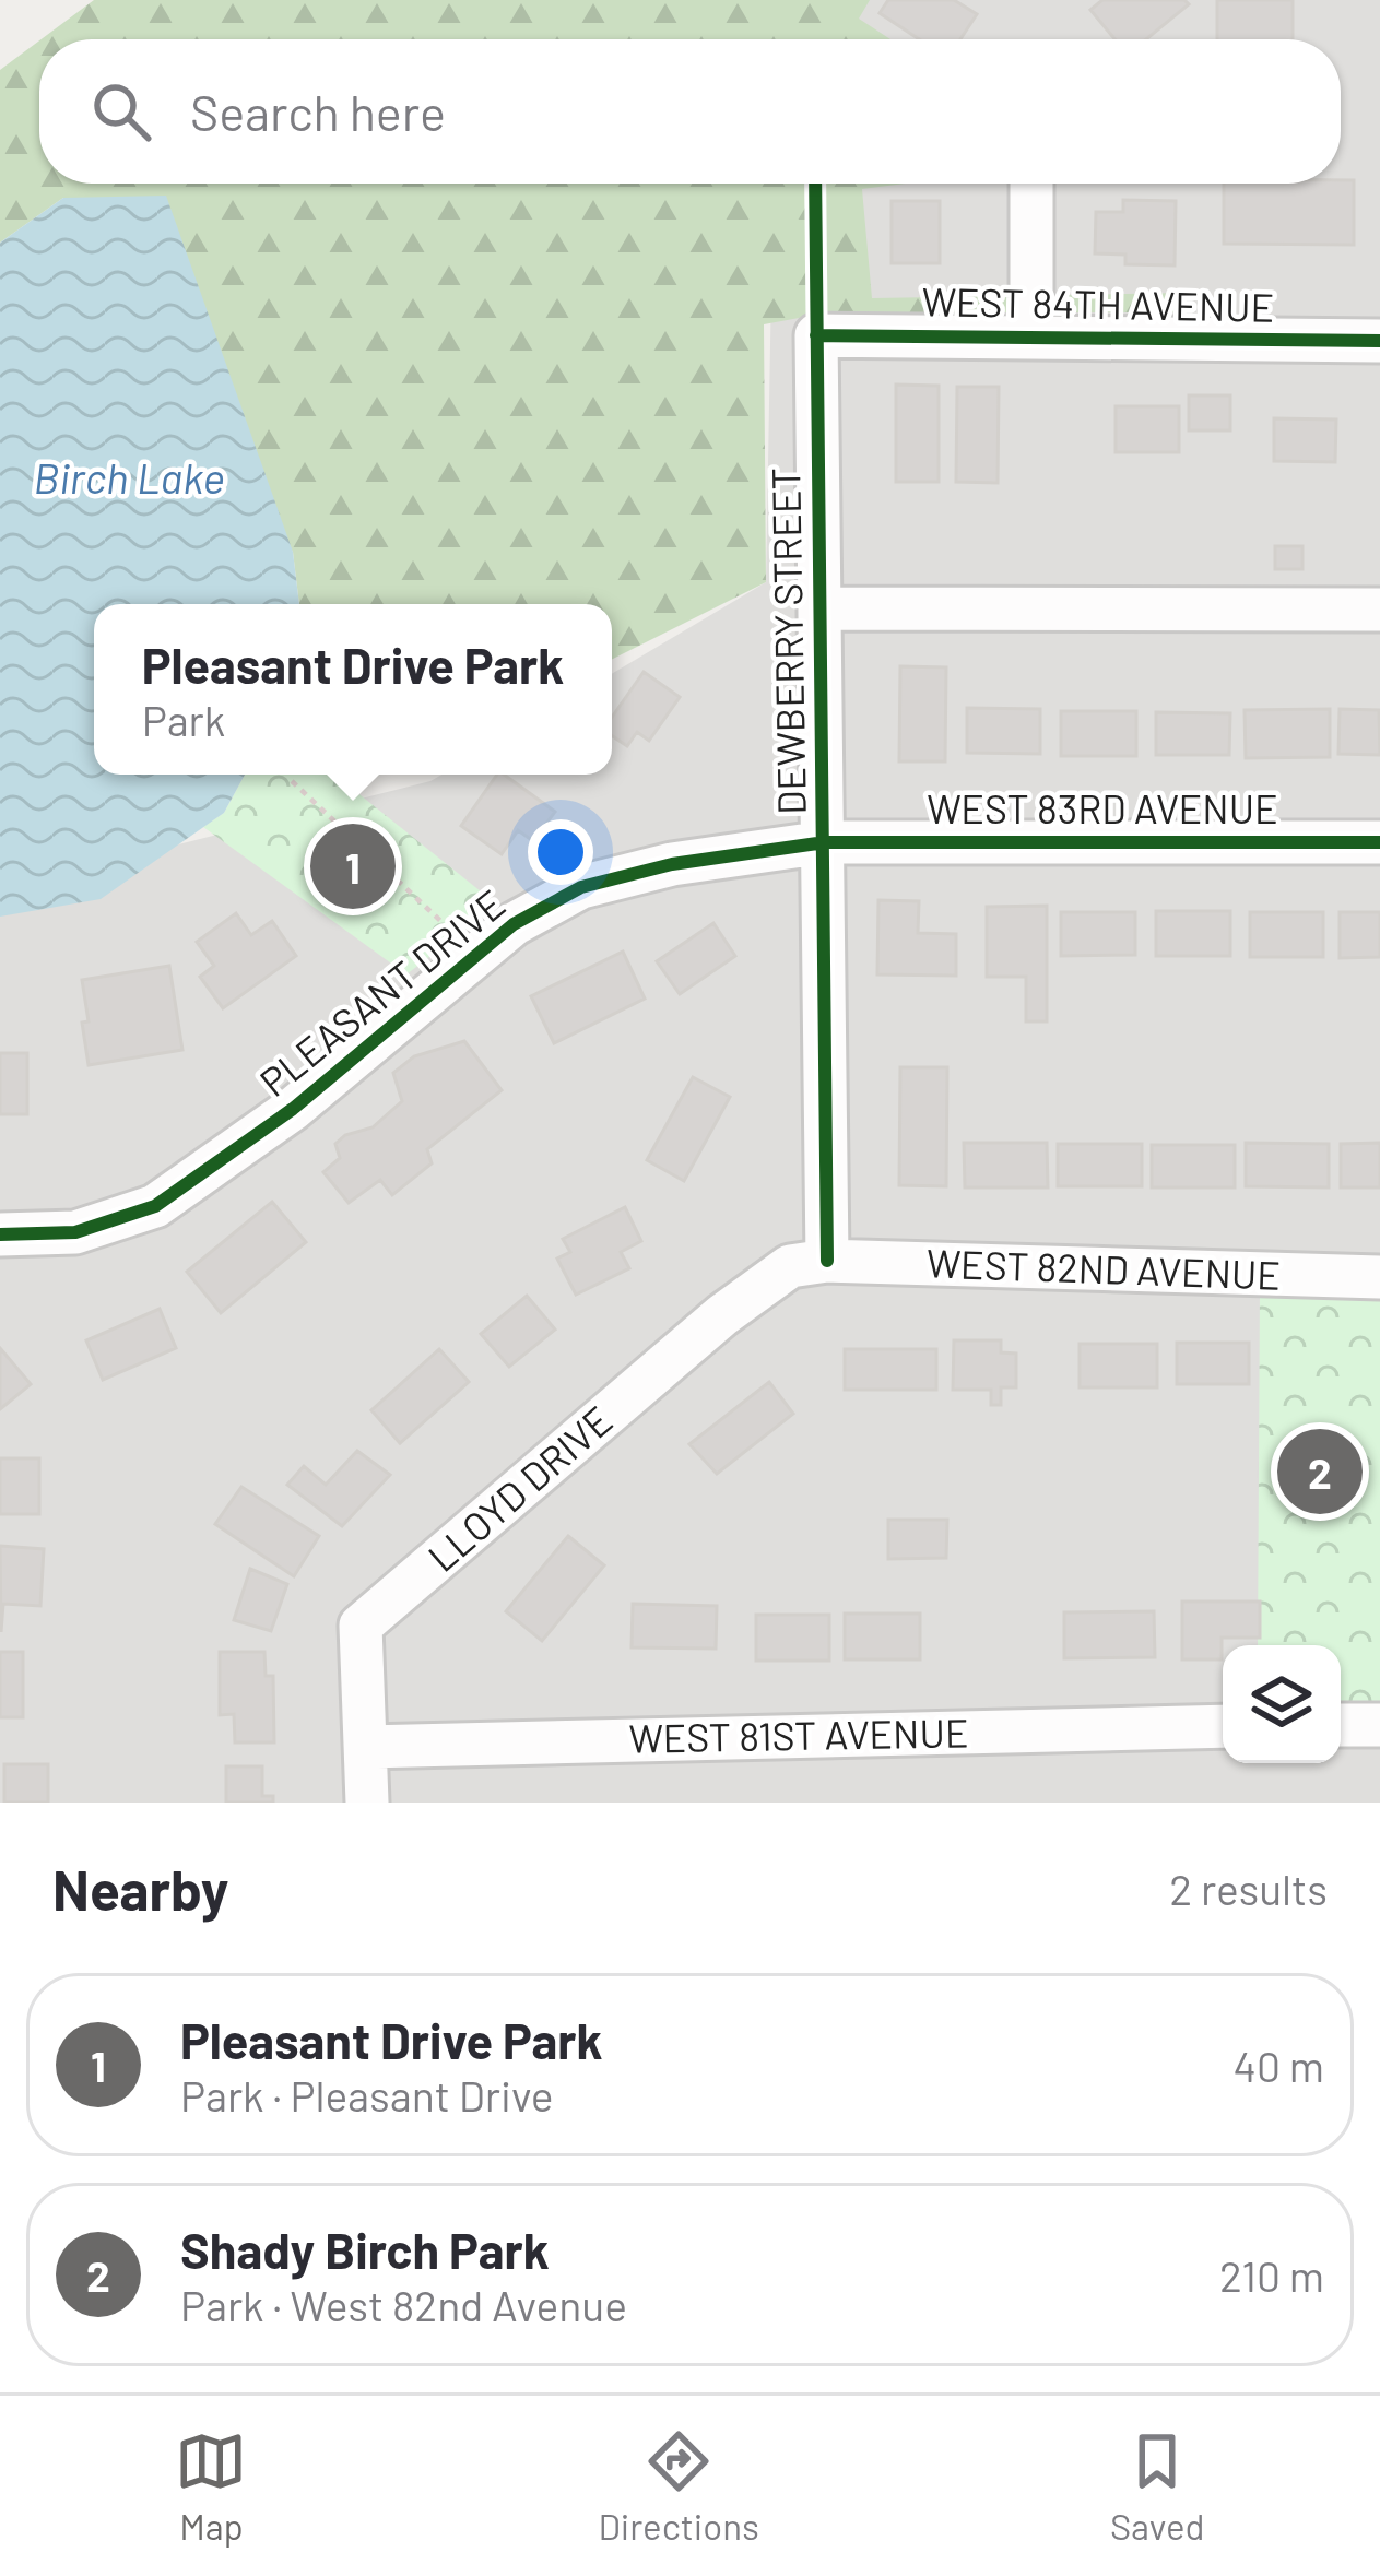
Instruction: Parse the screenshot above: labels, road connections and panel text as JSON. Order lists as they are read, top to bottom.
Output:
{
  "streets": {
    "street": [
      "WEST 84TH AVENUE",
      "DEWBERRY STREET",
      "WEST 83RD AVENUE",
      "PLEASANT DRIVE",
      "WEST 82ND AVENUE",
      "LLOYD DRIVE",
      "WEST 81ST AVENUE"
    ]
  },
  "crossings": [
    ["WEST 84TH AVENUE", "DEWBERRY STREET"],
    ["DEWBERRY STREET", "WEST 83RD AVENUE"],
    ["DEWBERRY STREET", "PLEASANT DRIVE"],
    ["DEWBERRY STREET", "WEST 82ND AVENUE"],
    ["DEWBERRY STREET", "LLOYD DRIVE"],
    ["WEST 83RD AVENUE", "PLEASANT DRIVE"],
    ["WEST 82ND AVENUE", "LLOYD DRIVE"],
    ["LLOYD DRIVE", "WEST 81ST AVENUE"]
  ],
  "water": ["Birch Lake"],
  "page": {
    "search": "Search here",
    "popup": ["Pleasant Drive Park", "Park"],
    "pins": ["1", "2"],
    "heading": ["Nearby", "2 results"],
    "list": [
      {
        "mark": "1",
        "name": "Pleasant Drive Park",
        "note": "Park · Pleasant Drive",
        "value": "40 m"
      },
      {
        "mark": "2",
        "name": "Shady Birch Park",
        "note": "Park · West 82nd Avenue",
        "value": "210 m"
      }
    ],
    "nav": ["Map", "Directions", "Saved"]
  }
}
